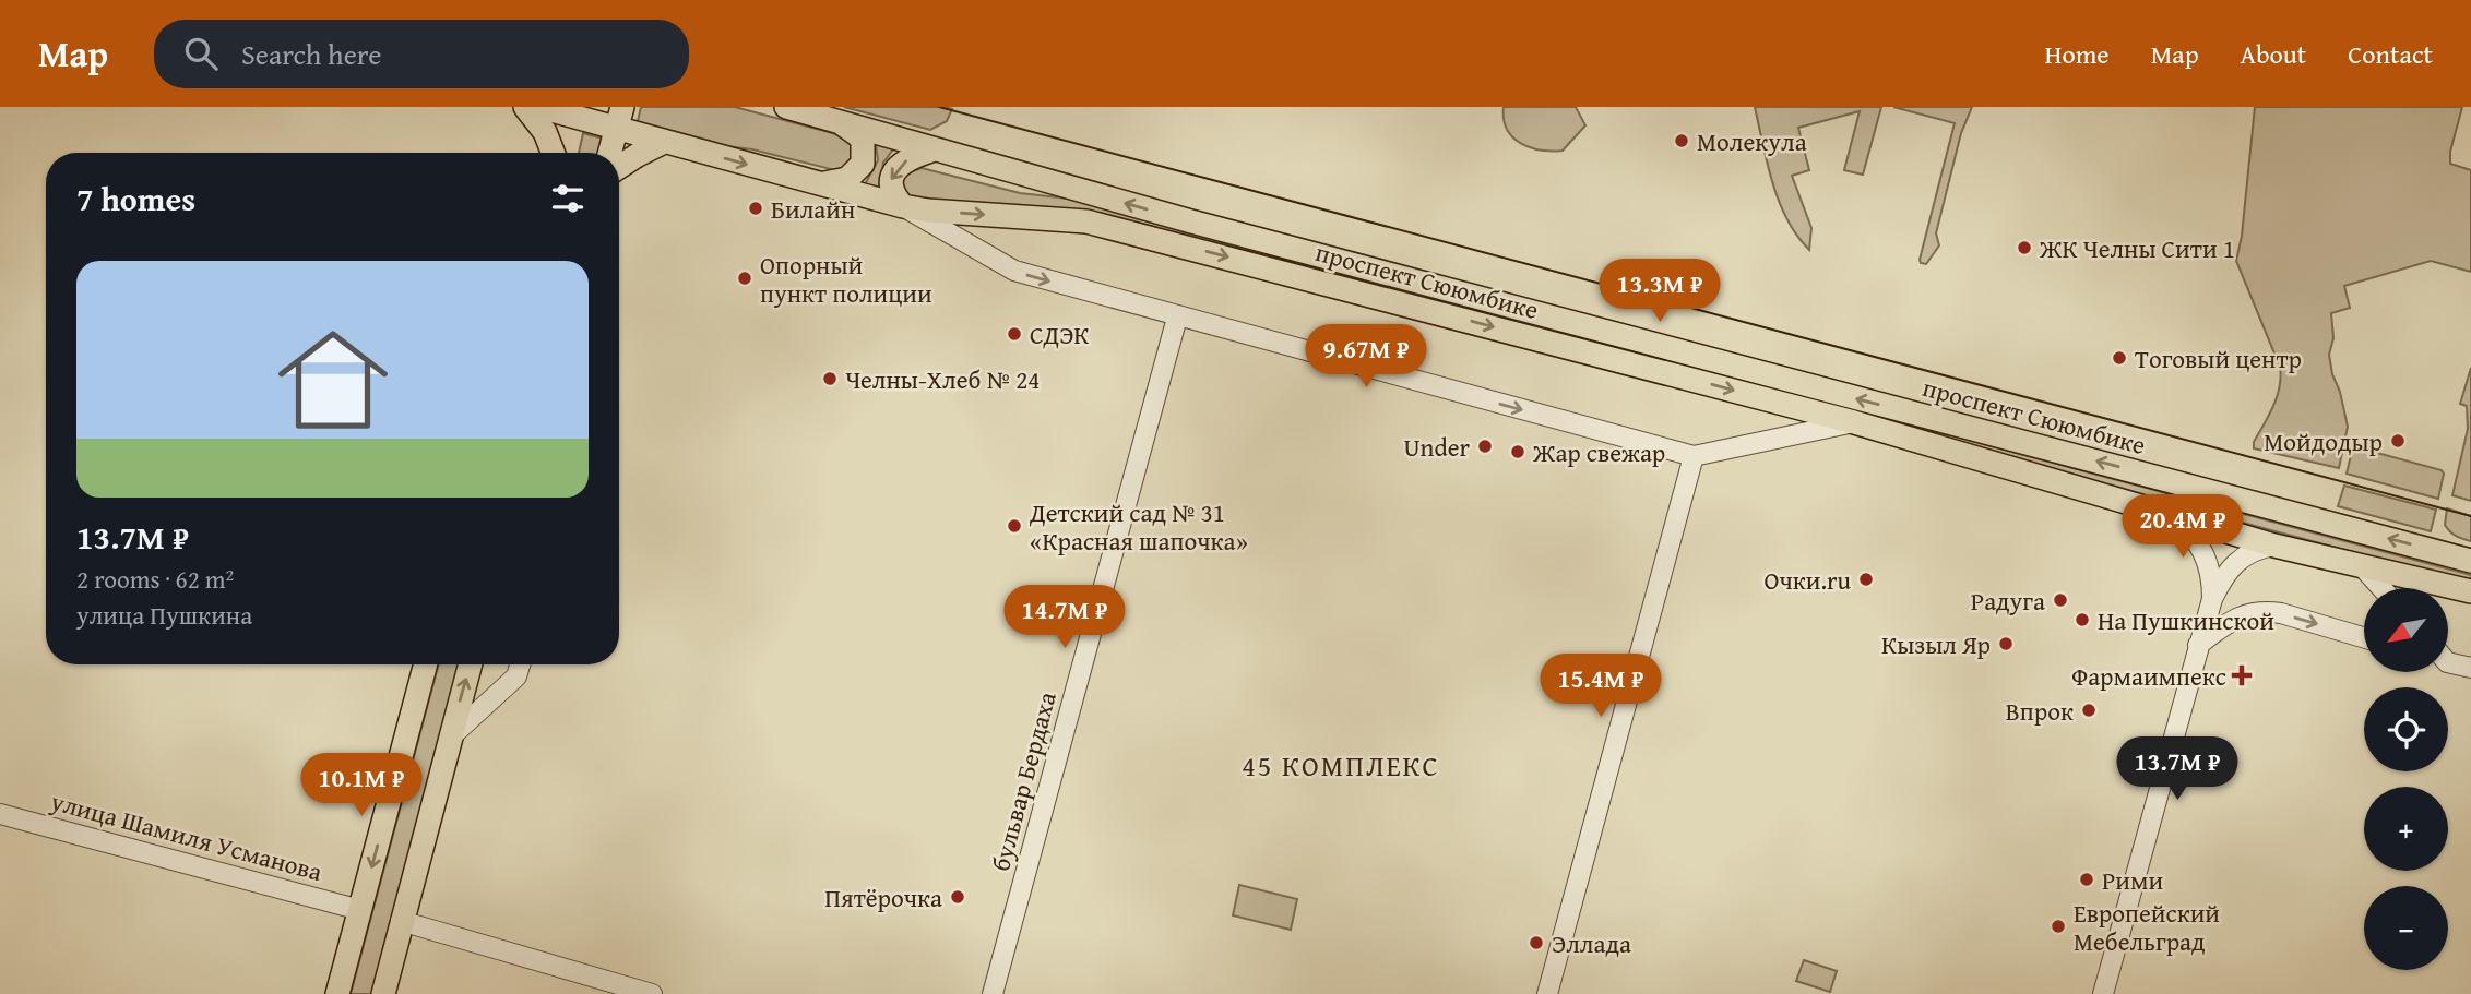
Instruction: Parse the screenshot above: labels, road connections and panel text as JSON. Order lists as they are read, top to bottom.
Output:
{
  "streets": {
    "main road": ["проспект Сююмбике"],
    "street": ["бульвар Бердаха", "улица Шамиля Усманова"]
  },
  "districts": ["45 КОМПЛЕКС"],
  "places": {
    "other": [
      "Молекула",
      "Билайн",
      "ЖК Челны Сити 1",
      "Опорный пункт полиции",
      "СДЭК",
      "Тоговый центр",
      "Челны-Хлеб № 24",
      "Мойдодыр",
      "Under",
      "Жар свежар",
      "Детский сад № 31 «Красная шапочка»",
      "Очки.ru",
      "Радуга",
      "На Пушкинской",
      "Кызыл Яр",
      "Впрок",
      "Рими",
      "Пятёрочка",
      "Европейский Мебельград",
      "Эллада"
    ],
    "health": ["Фармаимпекс"]
  },
  "north": "bottom left",
  "page": {
    "header": "Map",
    "search": "Search here",
    "nav": [
      "Home",
      "Map",
      "About",
      "Contact"
    ],
    "heading": "7 homes",
    "list": [
      {
        "name": "13.7M ₽",
        "note": "2 rooms · 62 m² · улица Пушкина"
      }
    ],
    "price": [
      "13.3M ₽",
      "9.67M ₽",
      "20.4M ₽",
      "14.7M ₽",
      "15.4M ₽",
      "13.7M ₽",
      "10.1M ₽"
    ],
    "map_buttons": ["+", "−"]
  }
}
